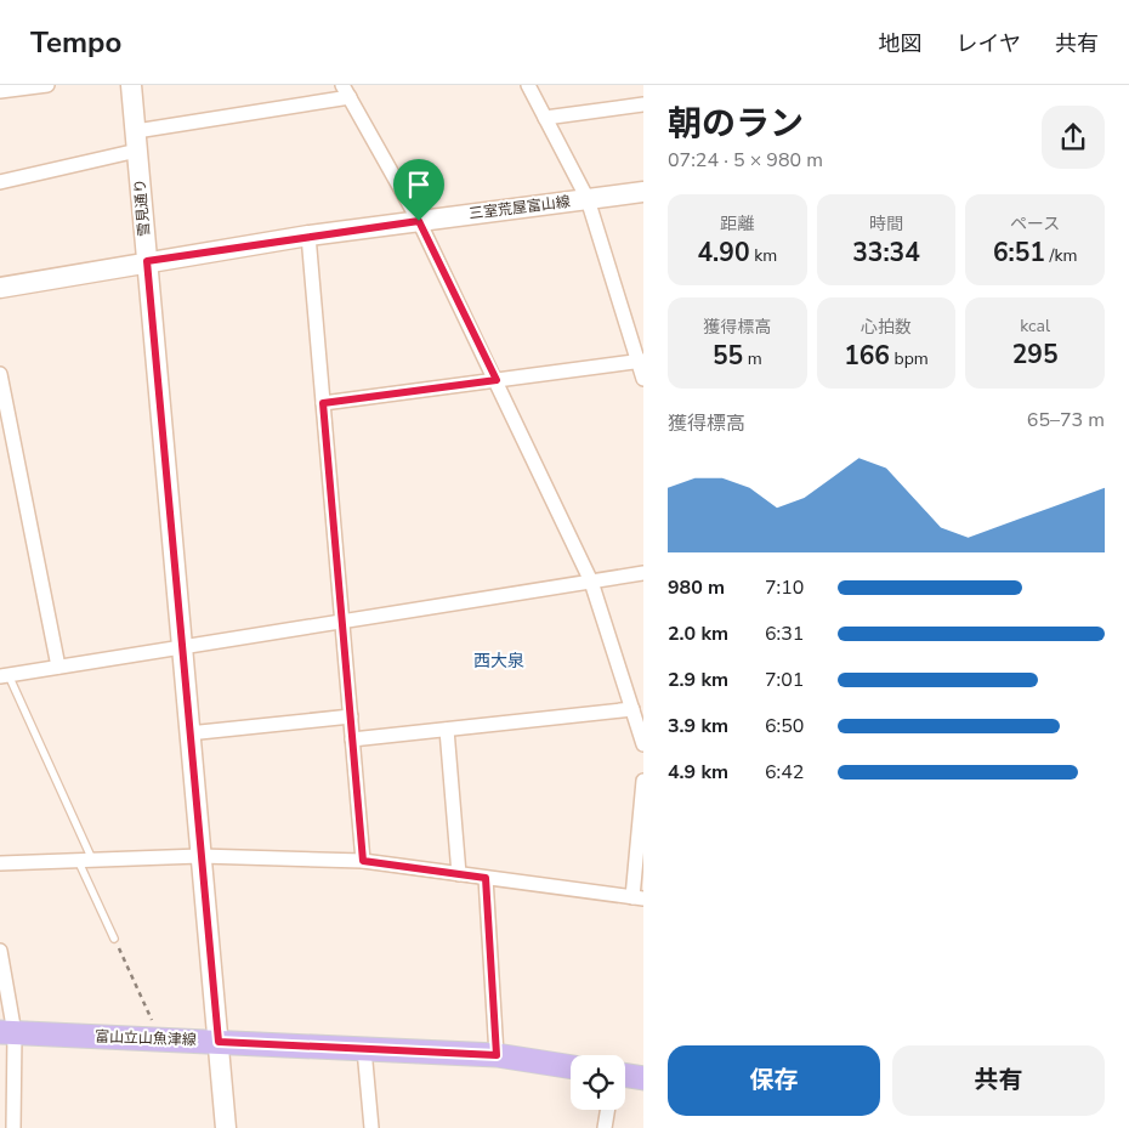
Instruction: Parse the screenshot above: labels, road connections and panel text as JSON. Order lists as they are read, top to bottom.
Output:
{
  "streets": {
    "main road": ["富山立山魚津線"],
    "street": ["雪見通り", "三室荒屋富山線"]
  },
  "crossings": [
    ["雪見通り", "三室荒屋富山線"],
    ["雪見通り", "富山立山魚津線"]
  ],
  "districts": ["西大泉"],
  "page": {
    "header": "Tempo",
    "nav": ["地図", "レイヤ", "共有"],
    "heading": ["朝のラン", "07:24 · 5 × 980 m"],
    "stats": [
      ["距離", "4.90 km"],
      ["時間", "33:34"],
      ["ペース", "6:51 /km"],
      ["獲得標高", "55 m"],
      ["心拍数", "166 bpm"],
      ["kcal", "295"]
    ],
    "chart": ["獲得標高", "65–73 m"],
    "list": [
      {
        "name": "980 m",
        "note": "7:10"
      },
      {
        "name": "2.0 km",
        "note": "6:31"
      },
      {
        "name": "2.9 km",
        "note": "7:01"
      },
      {
        "name": "3.9 km",
        "note": "6:50"
      },
      {
        "name": "4.9 km",
        "note": "6:42"
      }
    ],
    "buttons": ["保存", "共有"]
  }
}
